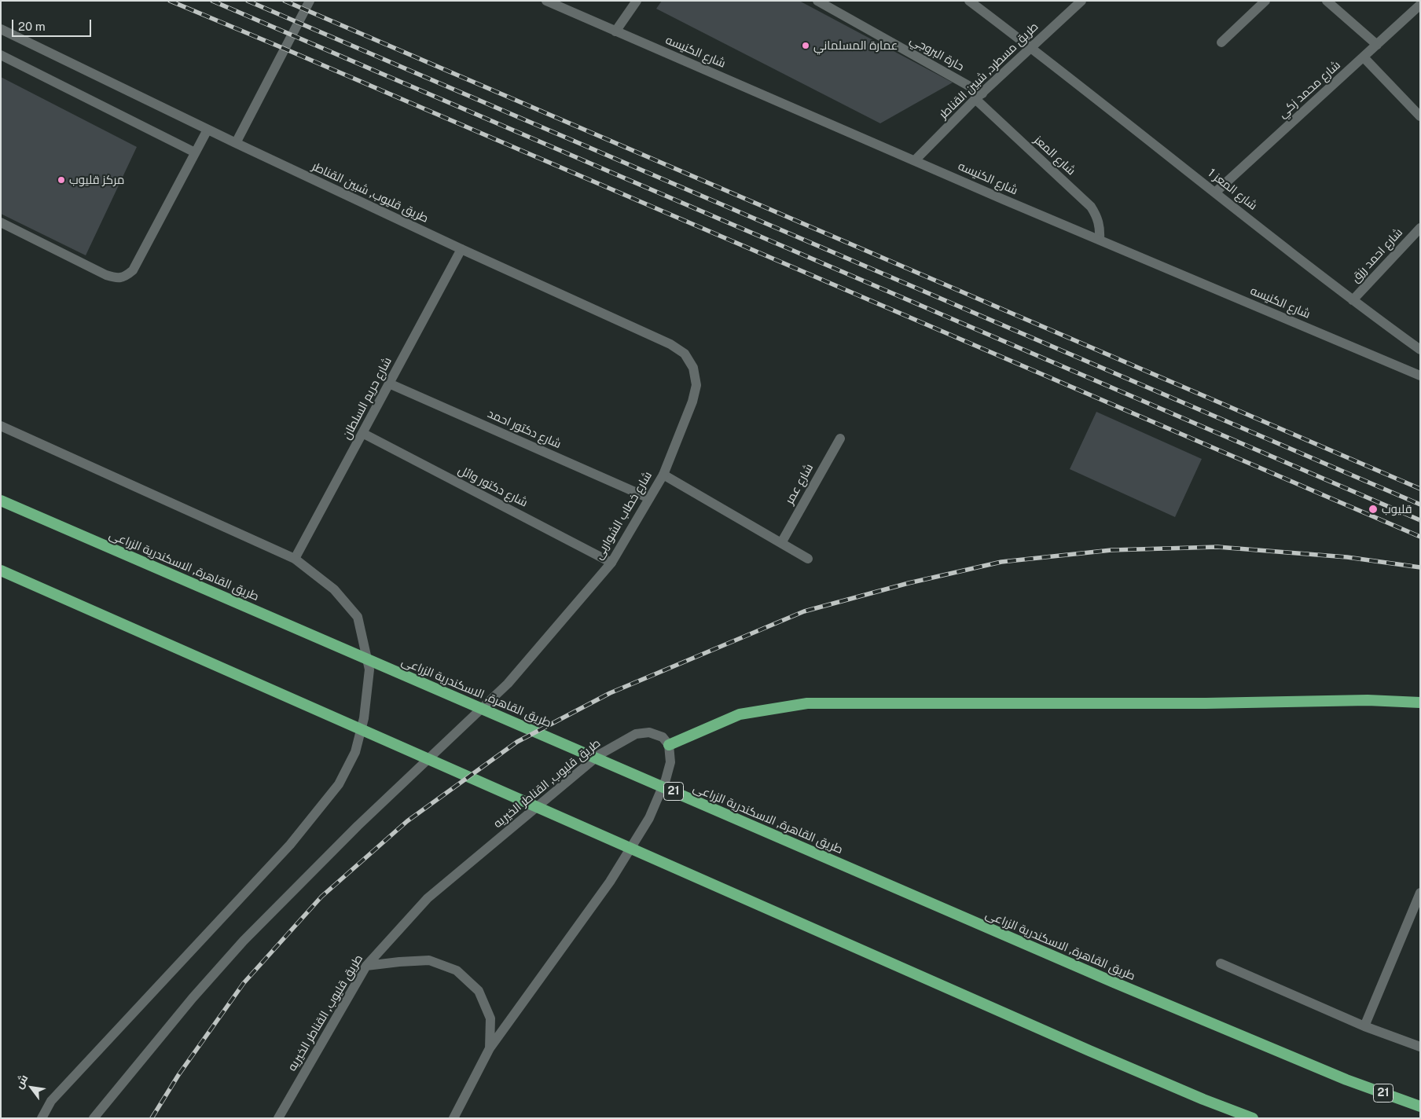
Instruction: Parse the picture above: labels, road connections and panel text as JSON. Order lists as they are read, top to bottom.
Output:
{
  "streets": {
    "highway": ["طريق القاهرة, الاسكندرية الزراعى", "21"],
    "main road": [
      "شارع الكنيسه",
      "حارة البروجي",
      "طريق مسطرد, شبين القناطر",
      "شارع محمد زكي",
      "شارع المعز",
      "شارع المعز 1",
      "طريق قليوب, شبين القناطر",
      "شارع احمد رزق",
      "شارع حريم السلطان",
      "شارع دكتور احمد",
      "شارع عمر",
      "شارع دكتور وائل",
      "شارع خطاب الشواربى",
      "طريق قليوب, القناطر الخيريه"
    ]
  },
  "crossings": [
    ["شارع الكنيسه", "طريق مسطرد, شبين القناطر"],
    ["شارع الكنيسه", "شارع المعز"],
    ["حارة البروجي", "طريق مسطرد, شبين القناطر"],
    ["حارة البروجي", "شارع المعز"],
    ["طريق مسطرد, شبين القناطر", "شارع المعز"],
    ["طريق مسطرد, شبين القناطر", "شارع المعز 1"],
    ["شارع محمد زكي", "شارع المعز 1"],
    ["شارع المعز 1", "شارع احمد رزق"],
    ["طريق قليوب, شبين القناطر", "شارع حريم السلطان"],
    ["طريق قليوب, شبين القناطر", "شارع خطاب الشواربى"],
    ["شارع حريم السلطان", "شارع دكتور احمد"],
    ["شارع حريم السلطان", "شارع دكتور وائل"],
    ["شارع دكتور احمد", "شارع خطاب الشواربى"],
    ["شارع دكتور وائل", "شارع خطاب الشواربى"]
  ],
  "places": ["عمارة المسلماني", "مركز قليوب", "قليوب"],
  "scale_bar": "20 m",
  "north": "top left"
}
